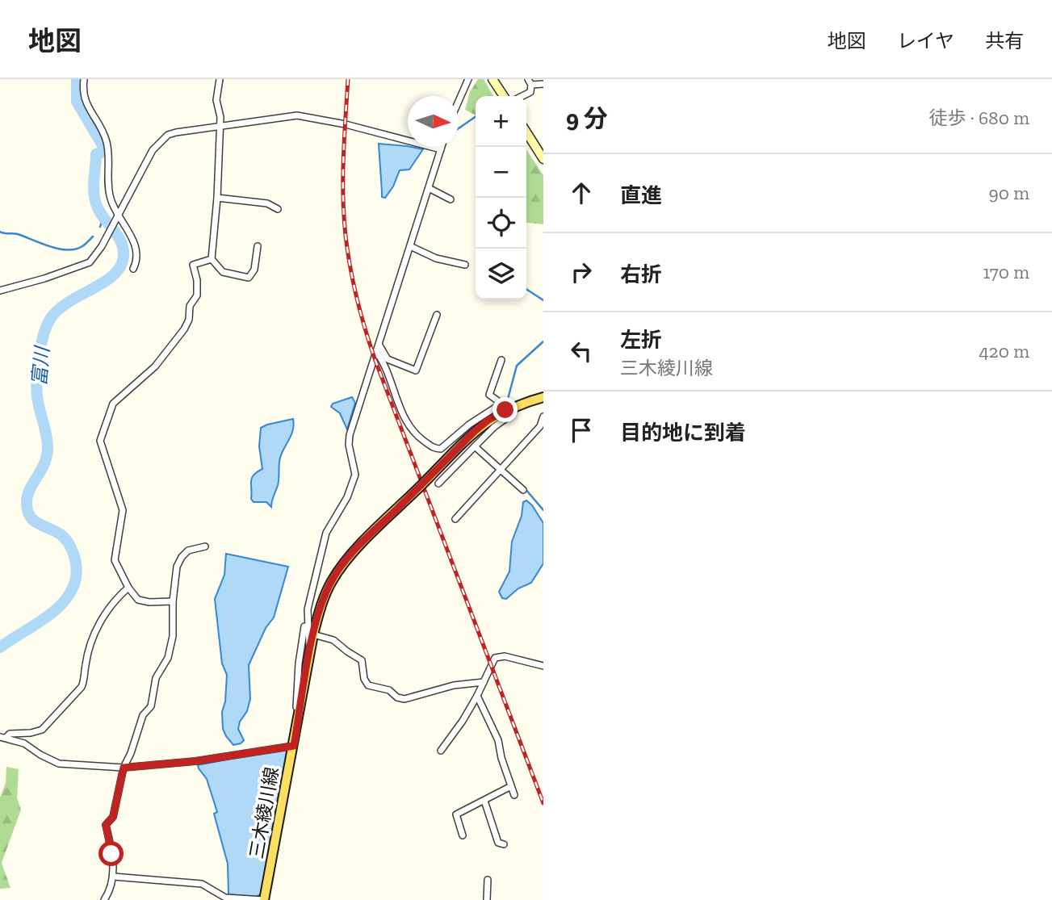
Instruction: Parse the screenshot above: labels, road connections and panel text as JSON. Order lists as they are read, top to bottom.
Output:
{
  "streets": {
    "main road": ["三木綾川線"]
  },
  "water": ["富川"],
  "north": "right",
  "page": {
    "header": "地図",
    "nav": ["地図", "レイヤ", "共有"],
    "heading": ["9 分", "徒歩 · 680 m"],
    "map_buttons": ["+", "−"],
    "list": [
      ["直進", "90 m"],
      ["右折", "170 m"],
      ["左折", "三木綾川線", "420 m"],
      "目的地に到着"
    ]
  }
}
